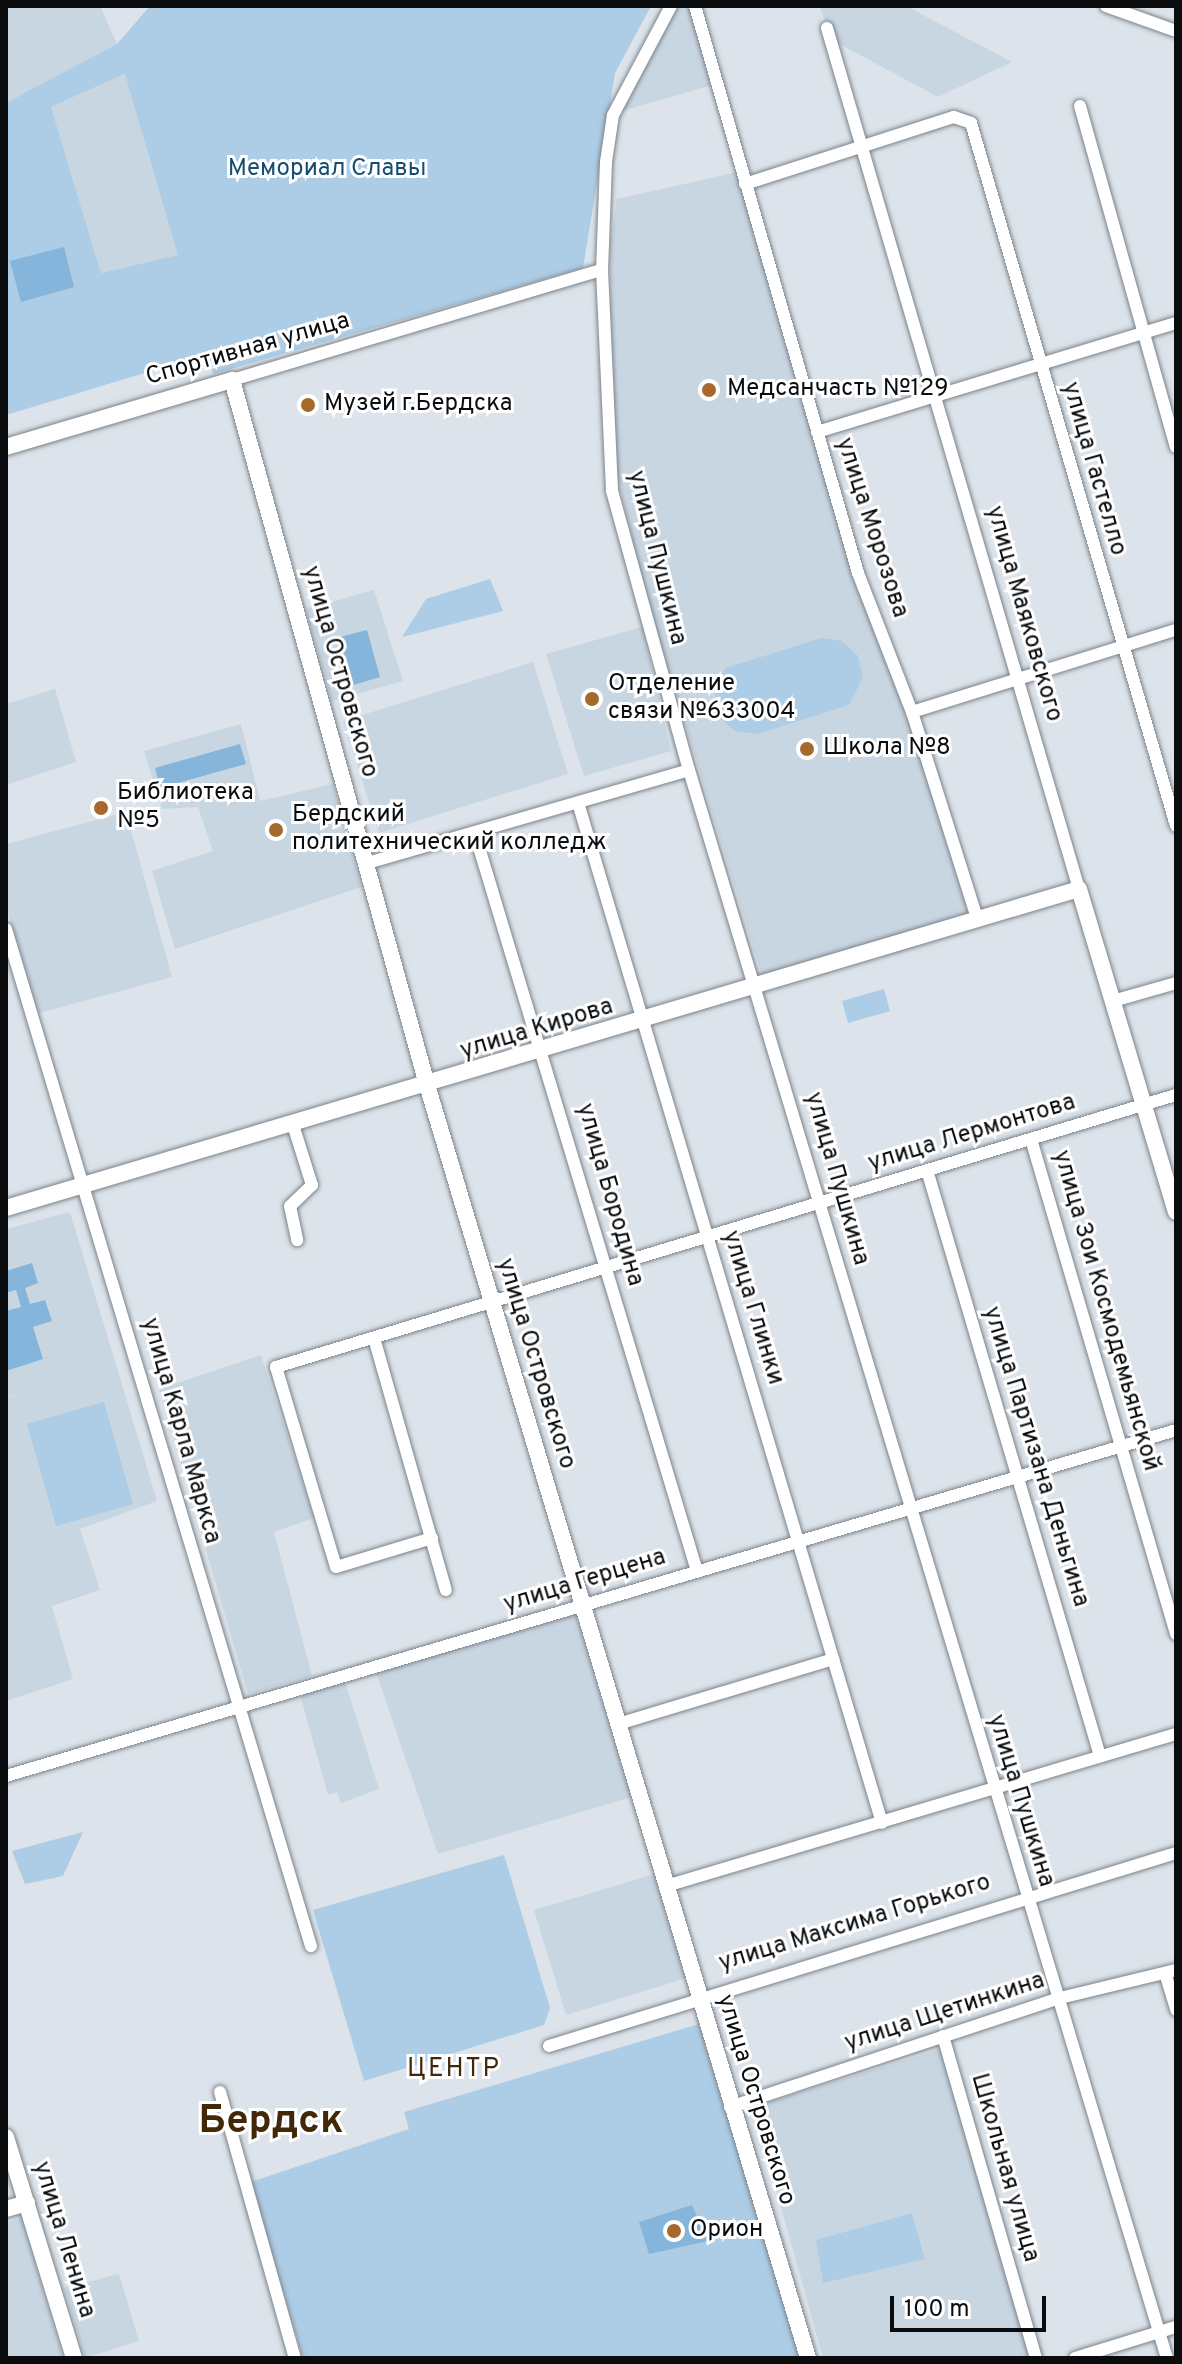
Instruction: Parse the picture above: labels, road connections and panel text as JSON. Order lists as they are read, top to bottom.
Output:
{
  "streets": {
    "street": [
      "Спортивная улица",
      "улица Гастелло",
      "улица Морозова",
      "улица Пушкина",
      "улица Маяковского",
      "улица Островского",
      "улица Кирова",
      "улица Лермонтова",
      "улица Бородина",
      "улица Глинки",
      "улица Зои Космодемьянской",
      "улица Карла Маркса",
      "улица Партизана Деньгина",
      "улица Герцена",
      "улица Максима Горького",
      "улица Щетинкина",
      "Школьная улица",
      "улица Ленина"
    ]
  },
  "crossings": [
    ["Спортивная улица", "улица Пушкина"],
    ["Спортивная улица", "улица Островского"],
    ["улица Гастелло", "улица Маяковского"],
    ["улица Морозова", "улица Кирова"],
    ["улица Пушкина", "улица Кирова"],
    ["улица Пушкина", "улица Лермонтова"],
    ["улица Пушкина", "улица Герцена"],
    ["улица Пушкина", "улица Максима Горького"],
    ["улица Пушкина", "улица Щетинкина"],
    ["улица Маяковского", "улица Кирова"],
    ["улица Маяковского", "улица Лермонтова"],
    ["улица Островского", "улица Кирова"],
    ["улица Островского", "улица Лермонтова"],
    ["улица Островского", "улица Герцена"],
    ["улица Островского", "улица Максима Горького"],
    ["улица Островского", "улица Щетинкина"],
    ["улица Кирова", "улица Бородина"],
    ["улица Кирова", "улица Глинки"],
    ["улица Кирова", "улица Карла Маркса"],
    ["улица Лермонтова", "улица Бородина"],
    ["улица Лермонтова", "улица Глинки"],
    ["улица Лермонтова", "улица Зои Космодемьянской"],
    ["улица Лермонтова", "улица Партизана Деньгина"],
    ["улица Бородина", "улица Герцена"],
    ["улица Глинки", "улица Герцена"],
    ["улица Зои Космодемьянской", "улица Герцена"],
    ["улица Карла Маркса", "улица Герцена"],
    ["улица Партизана Деньгина", "улица Герцена"],
    ["улица Щетинкина", "Школьная улица"]
  ],
  "districts": ["ЦЕНТР", "Бердск"],
  "parks": ["Мемориал Славы"],
  "places": [
    "Медсанчасть №129",
    "Музей г.Бердска",
    "Отделение связи №633004",
    "Школа №8",
    "Библиотека №5",
    "Бердский политехнический колледж",
    "Орион"
  ],
  "scale_bar": "100 m"
}
